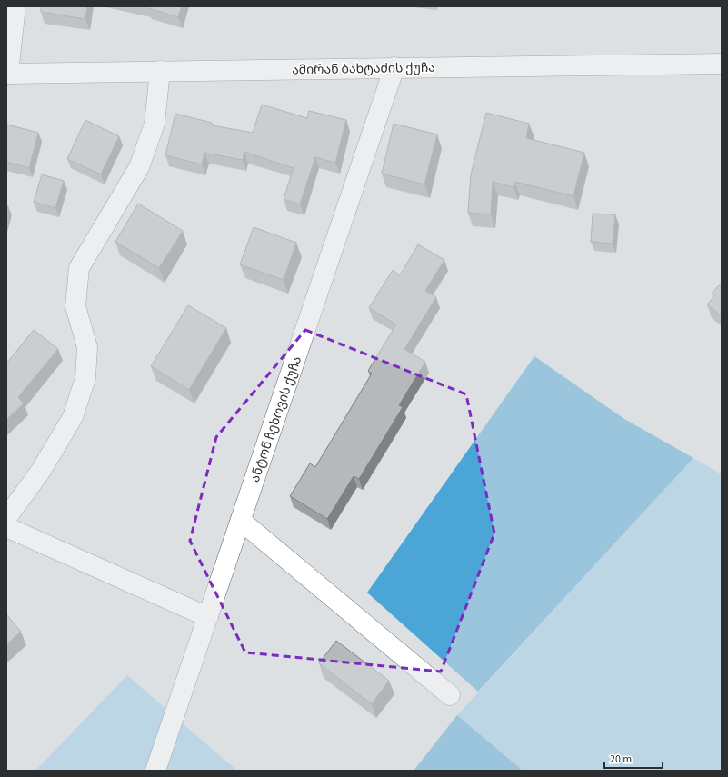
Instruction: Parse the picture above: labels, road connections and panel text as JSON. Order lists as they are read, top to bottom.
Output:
{
  "streets": {
    "street": ["ამირან ბახტაძის ქუჩა", "ანტონ ჩეხოვის ქუჩა"]
  },
  "crossings": [
    ["ამირან ბახტაძის ქუჩა", "ანტონ ჩეხოვის ქუჩა"]
  ],
  "scale_bar": "20 m"
}
